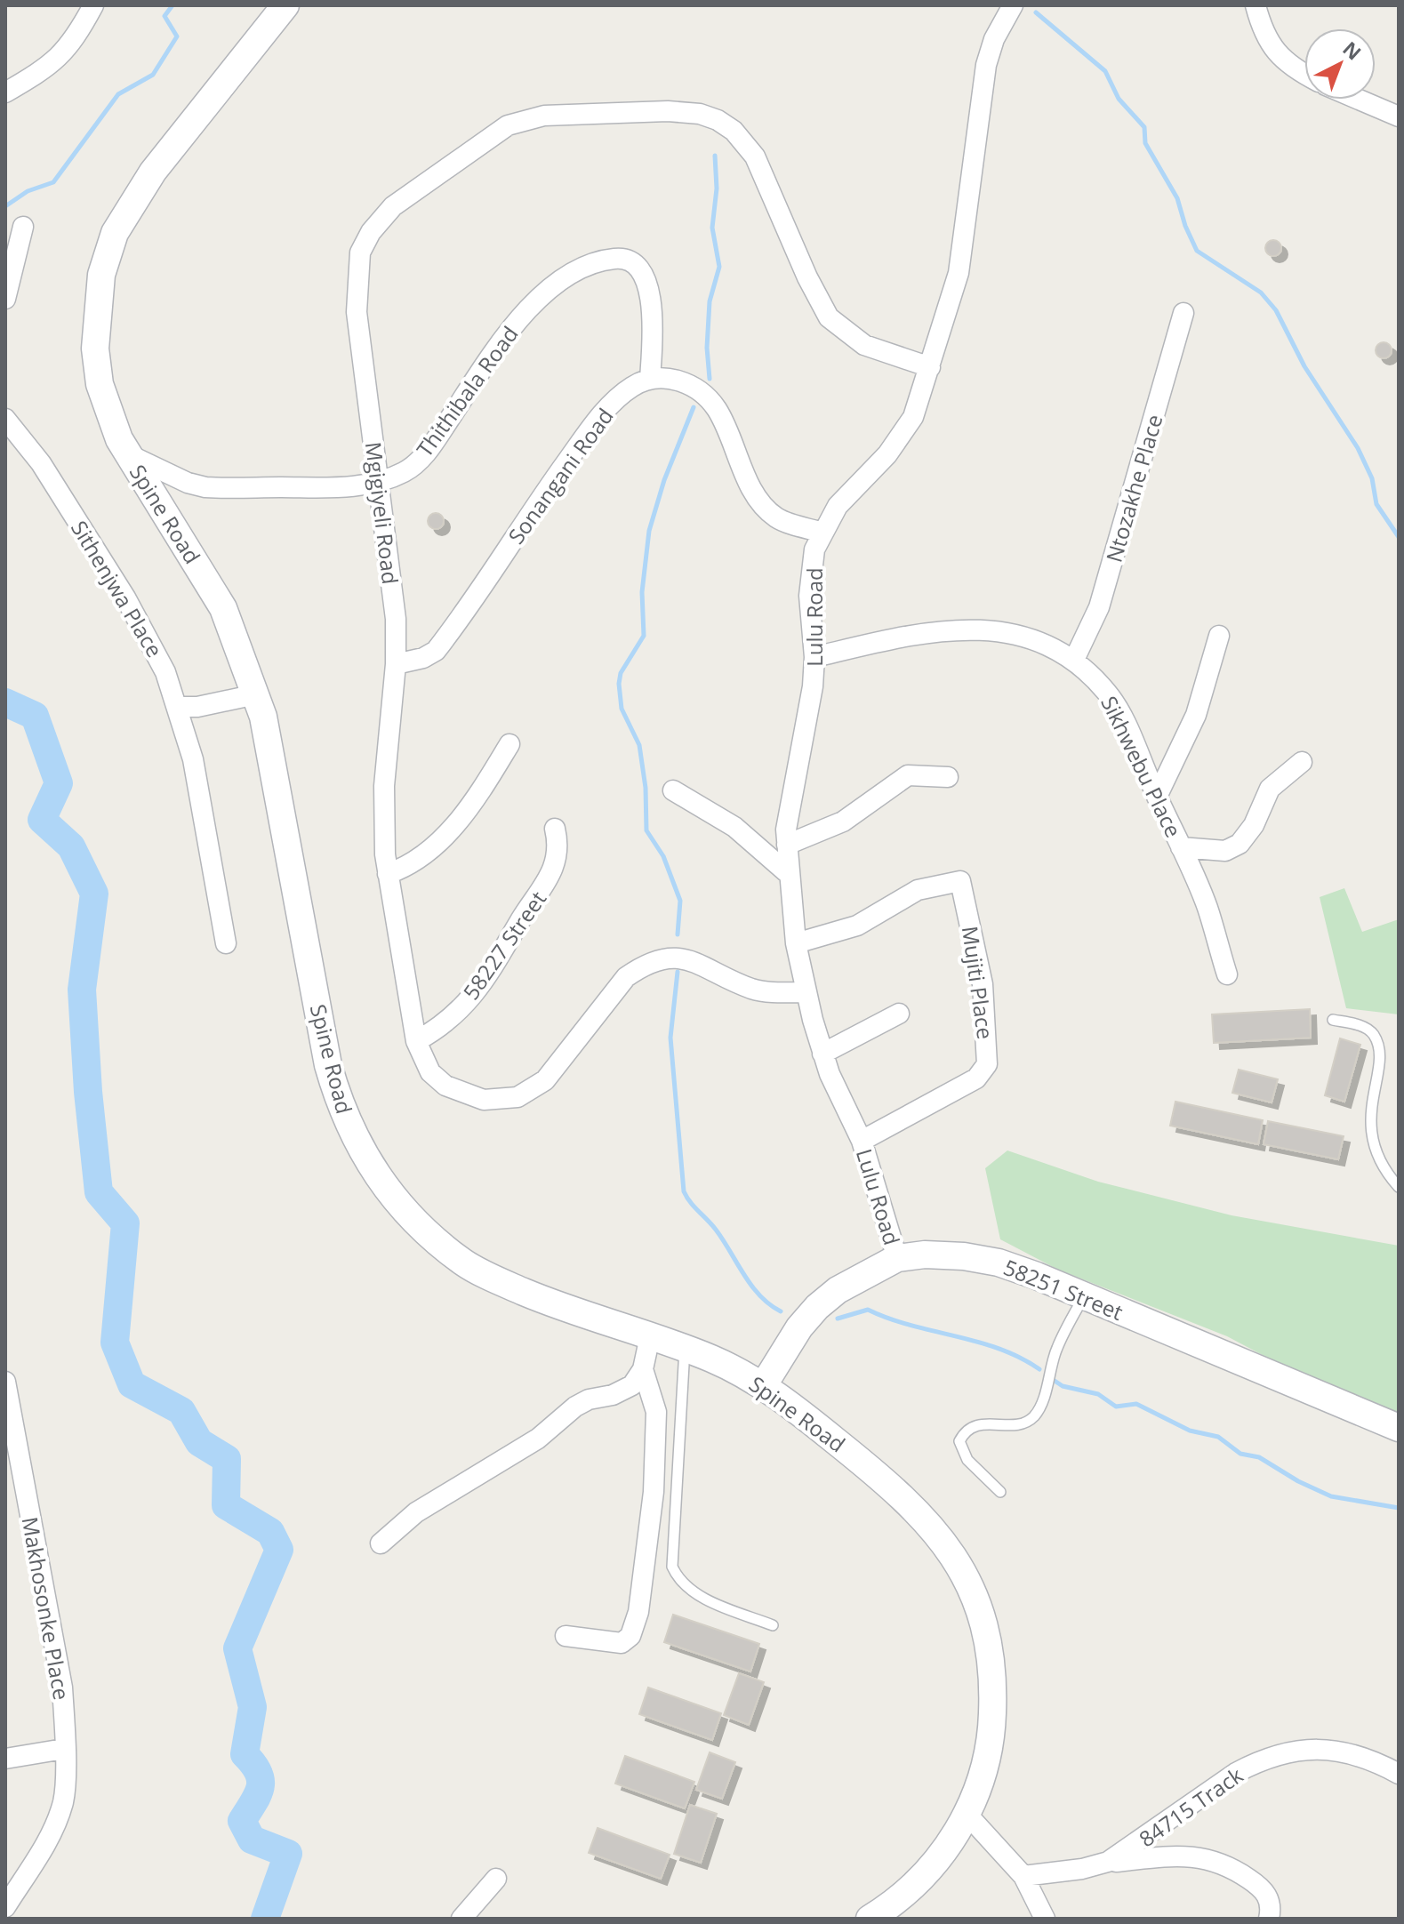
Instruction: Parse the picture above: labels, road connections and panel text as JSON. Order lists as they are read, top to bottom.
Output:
{
  "streets": {
    "street": [
      "Thithibala Road",
      "Sonangani Road",
      "Ntozakhe Place",
      "Mgigiyeli Road",
      "Spine Road",
      "Sithenjwa Place",
      "Lulu Road",
      "Sikhwebu Place",
      "58227 Street",
      "Mujiti Place",
      "58251 Street",
      "Makhosonke Place",
      "84715 Track"
    ]
  },
  "crossings": [
    ["Thithibala Road", "Sonangani Road"],
    ["Thithibala Road", "Mgigiyeli Road"],
    ["Thithibala Road", "Spine Road"],
    ["Sonangani Road", "Mgigiyeli Road"],
    ["Ntozakhe Place", "Sikhwebu Place"],
    ["Mgigiyeli Road", "Lulu Road"],
    ["Mgigiyeli Road", "58227 Street"],
    ["Spine Road", "58251 Street"],
    ["Lulu Road", "Sikhwebu Place"],
    ["Lulu Road", "Mujiti Place"],
    ["Lulu Road", "58251 Street"]
  ],
  "north": "top right"
}
